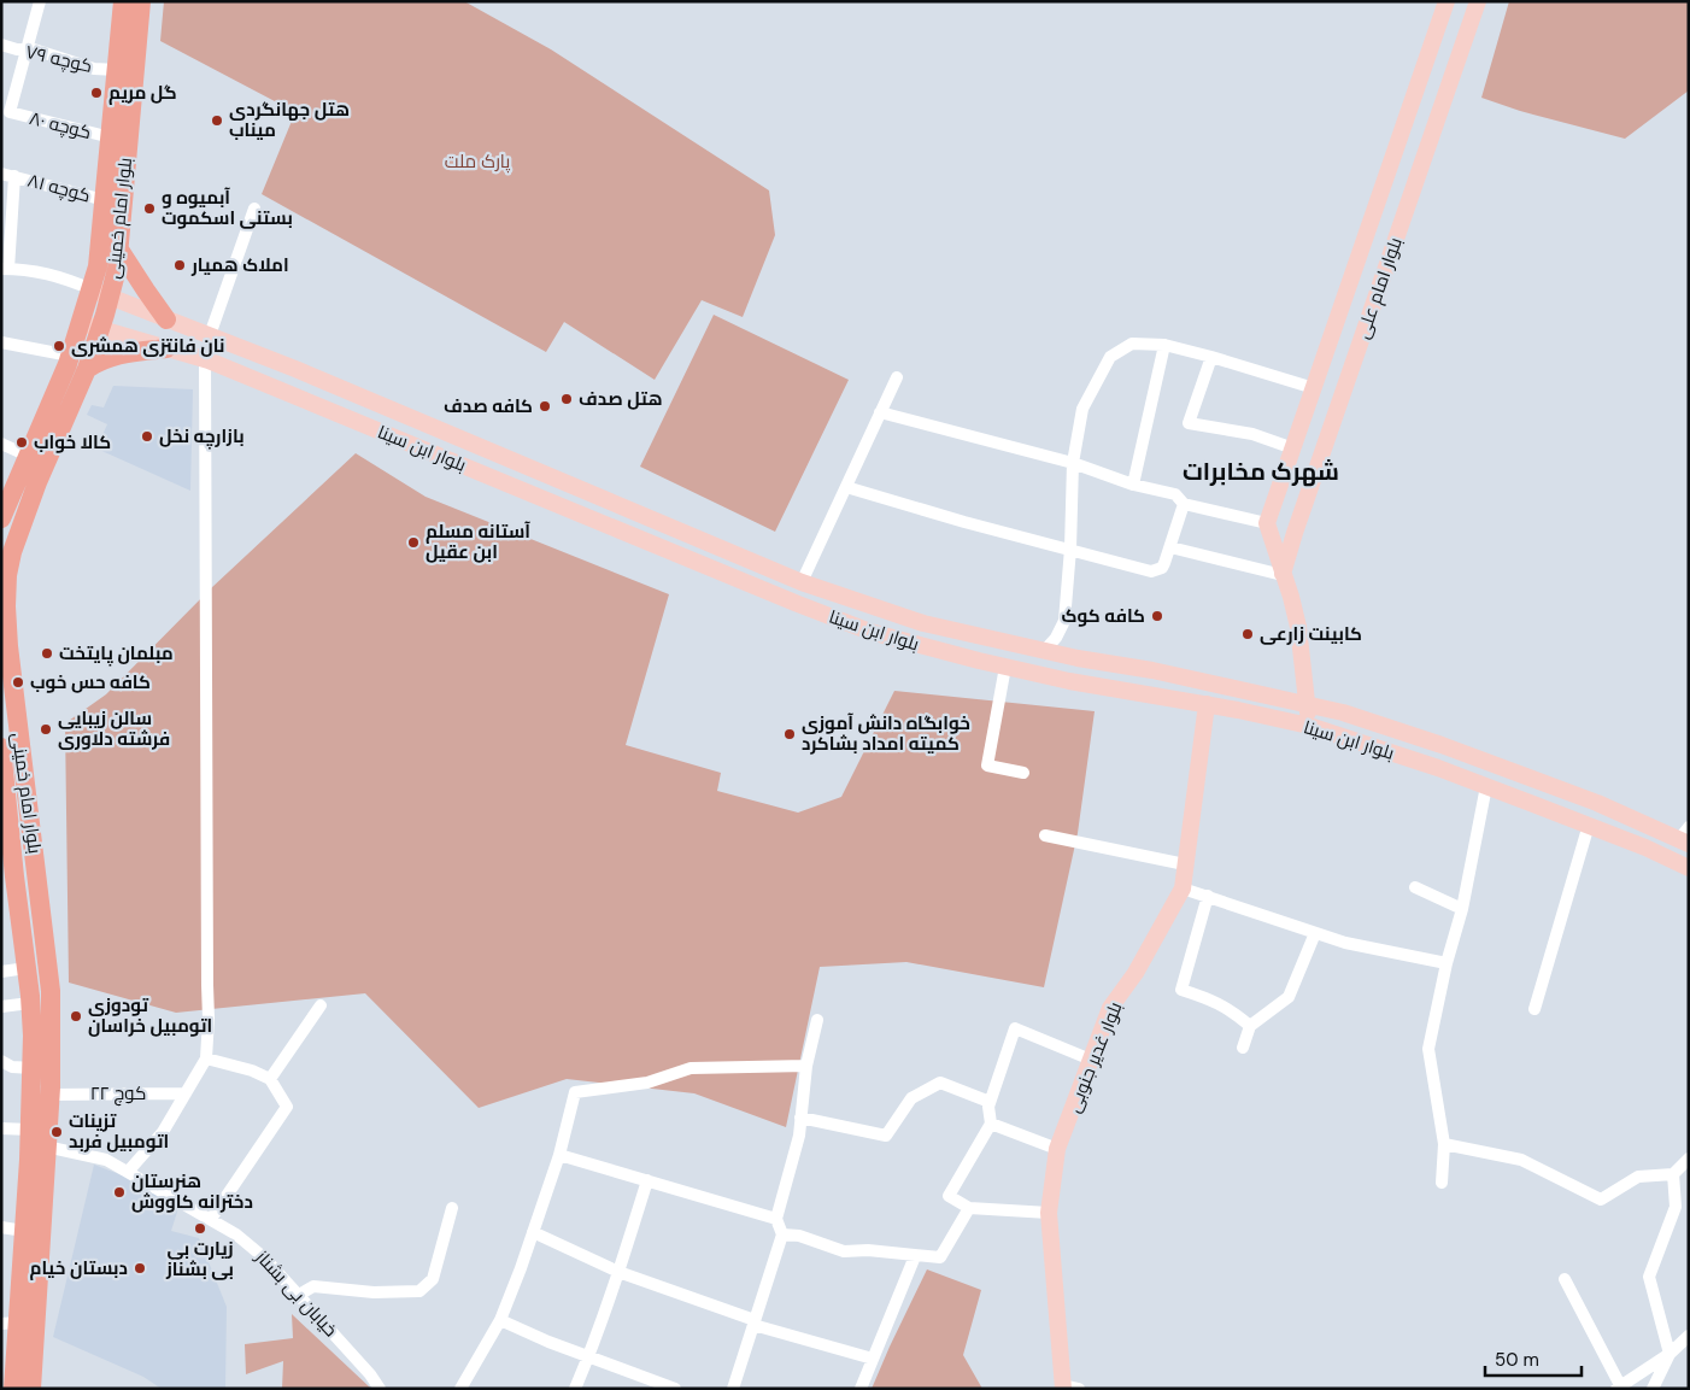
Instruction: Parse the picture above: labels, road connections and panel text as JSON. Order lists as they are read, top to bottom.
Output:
{
  "streets": {
    "main road": [
      "بلوار امام خمینی",
      "بلوار امام علی",
      "بلوار ابن سینا",
      "بلوار غدیر جنوبی"
    ],
    "street": [
      "کوچه ۷۹",
      "کوچه ۸۰",
      "کوچه ۸۱",
      "کوچ ۲۲",
      "خیابان بی بشناز"
    ]
  },
  "crossings": [
    ["کوچه ۷۹", "کوچه ۸۰"],
    ["کوچه ۷۹", "بلوار امام خمینی"],
    ["کوچه ۸۰", "بلوار امام خمینی"],
    ["کوچه ۸۱", "بلوار امام خمینی"],
    ["بلوار امام خمینی", "بلوار ابن سینا"],
    ["بلوار امام خمینی", "کوچ ۲۲"],
    ["بلوار امام خمینی", "خیابان بی بشناز"],
    ["بلوار ابن سینا", "بلوار غدیر جنوبی"]
  ],
  "districts": ["شهرک مخابرات"],
  "parks": ["پارک ملت"],
  "places": [
    "گل مریم",
    "هتل جهانگردی میناب",
    "آبمیوه و بستنی اسکموت",
    "املاک همیار",
    "نان فانتزی همشری",
    "هتل صدف",
    "کافه صدف",
    "بازارچه نخل",
    "کالا خواب",
    "آستانه مسلم ابن عقیل",
    "کافه کوک",
    "کابینت زارعی",
    "مبلمان پایتخت",
    "کافه حس خوب",
    "سالن زیبایی فرشته دلاوری",
    "خوابگاه دانش آموزی کمیته امداد بشاکرد",
    "تودوزی اتومبیل خراسان",
    "تزینات اتومبیل فربد",
    "هنرستان دخترانه کاووش",
    "زیارت بی بی بشناز",
    "دبستان خیام"
  ],
  "scale_bar": "50 m"
}
